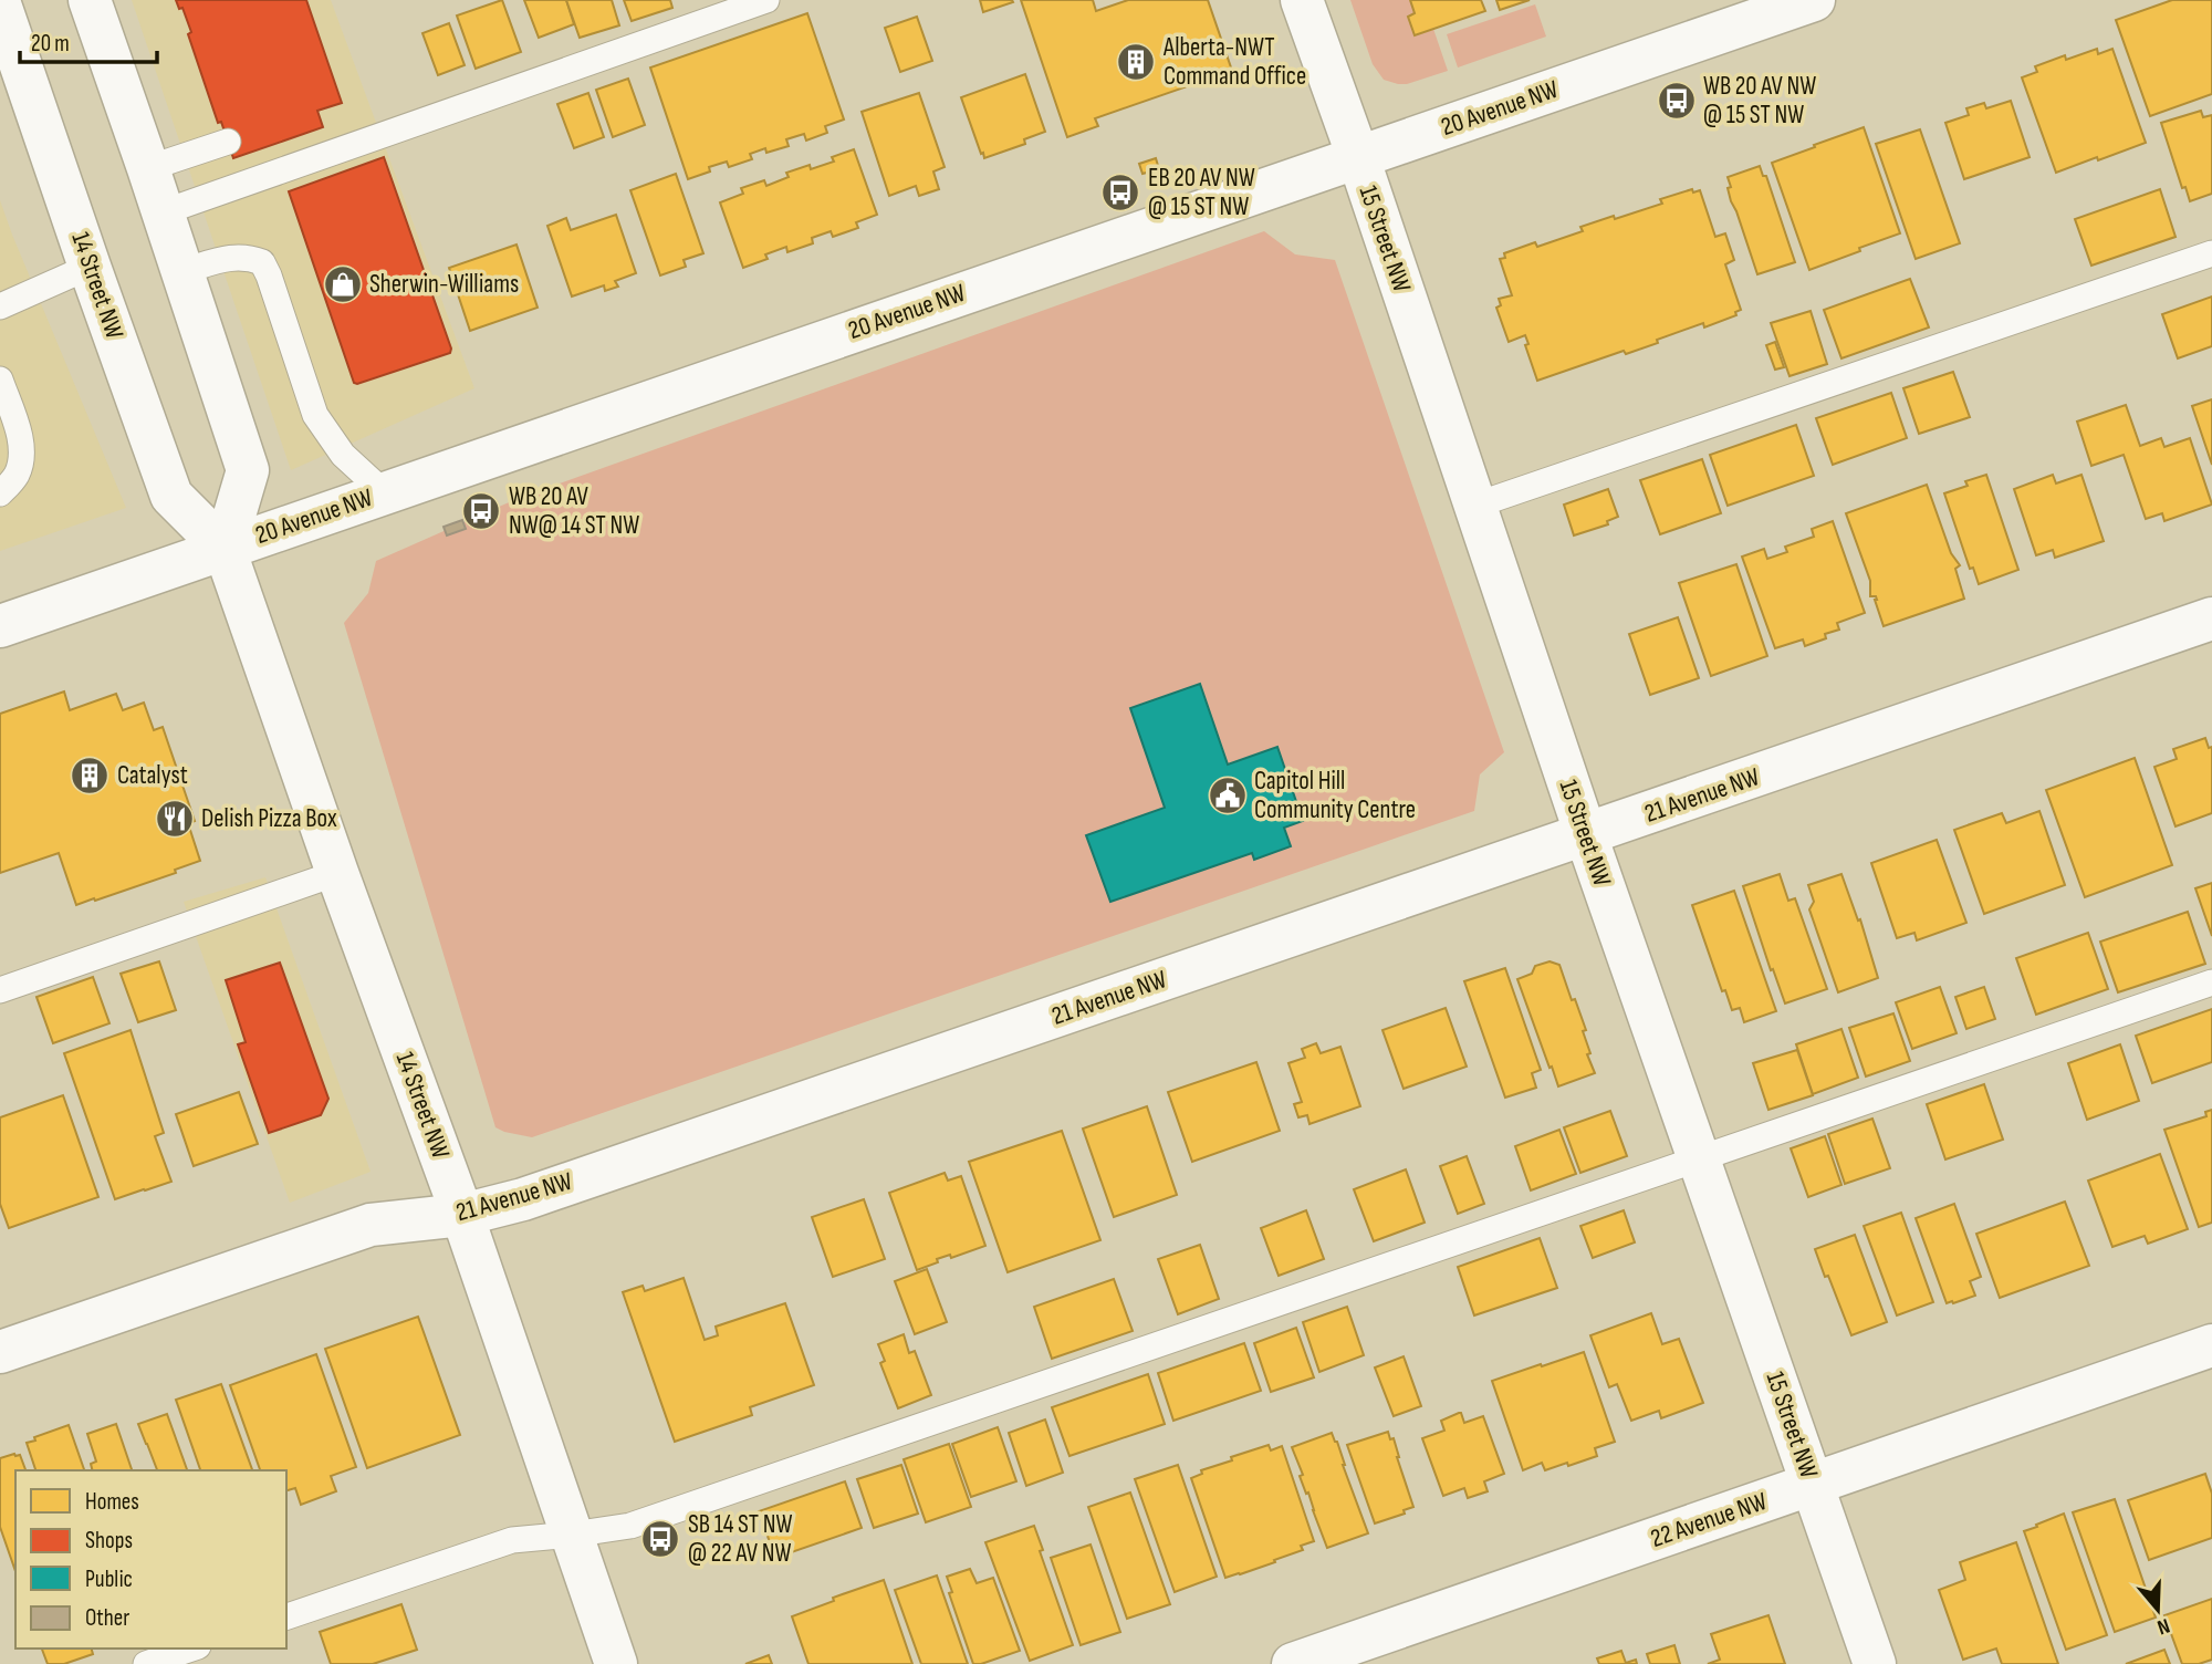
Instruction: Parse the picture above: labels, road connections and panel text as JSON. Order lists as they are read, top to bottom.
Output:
{
  "streets": {
    "street": [
      "20 Avenue NW",
      "15 Street NW",
      "14 Street NW",
      "21 Avenue NW",
      "22 Avenue NW"
    ]
  },
  "crossings": [
    ["20 Avenue NW", "15 Street NW"],
    ["20 Avenue NW", "14 Street NW"],
    ["15 Street NW", "21 Avenue NW"],
    ["15 Street NW", "22 Avenue NW"],
    ["14 Street NW", "21 Avenue NW"]
  ],
  "places": {
    "building": ["Alberta-NWT Command Office", "Catalyst"],
    "bus stop": [
      "WB 20 AV NW @ 15 ST NW",
      "EB 20 AV NW @ 15 ST NW",
      "WB 20 AV NW@ 14 ST NW",
      "SB 14 ST NW @ 22 AV NW"
    ],
    "shop": ["Sherwin-Williams"],
    "public building": ["Capitol Hill Community Centre"],
    "restaurant": ["Delish Pizza Box"]
  },
  "legend": [
    "Homes",
    "Shops",
    "Public",
    "Other"
  ],
  "scale_bar": "20 m",
  "north": "bottom"
}
